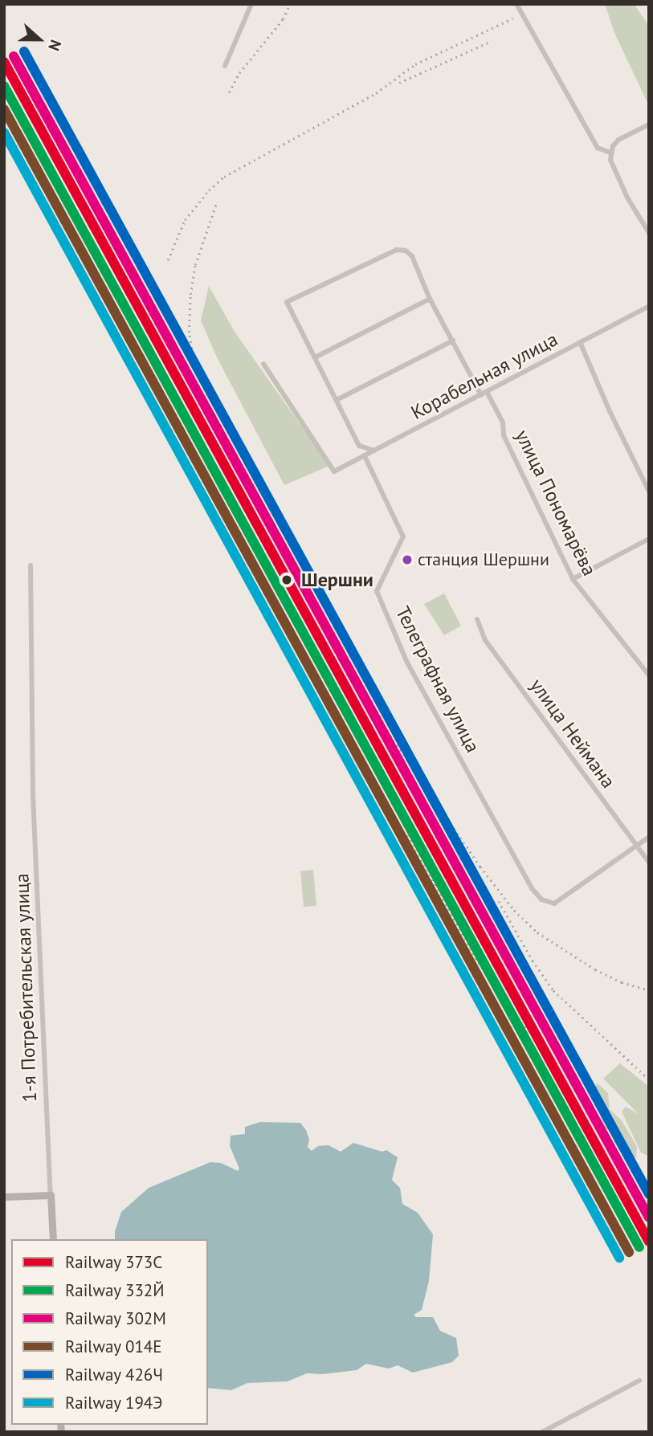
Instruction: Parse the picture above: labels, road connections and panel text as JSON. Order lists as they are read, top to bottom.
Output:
{
  "streets": {
    "street": [
      "Корабельная улица",
      "улица Пономарёва",
      "Телеграфная улица",
      "улица Неймана",
      "1-я Потребительская улица"
    ]
  },
  "crossings": [
    ["Корабельная улица", "улица Пономарёва"],
    ["Корабельная улица", "Телеграфная улица"],
    ["Телеграфная улица", "улица Неймана"]
  ],
  "places": ["станция Шершни", "Шершни"],
  "lines": [
    "rail line 426Ч",
    "rail line 302М",
    "rail line 373C",
    "rail line 332Й",
    "rail line 014Е",
    "rail line 194Э"
  ],
  "legend": [
    "Railway 373C",
    "Railway 332Й",
    "Railway 302М",
    "Railway 014Е",
    "Railway 426Ч",
    "Railway 194Э"
  ],
  "north": "right"
}
